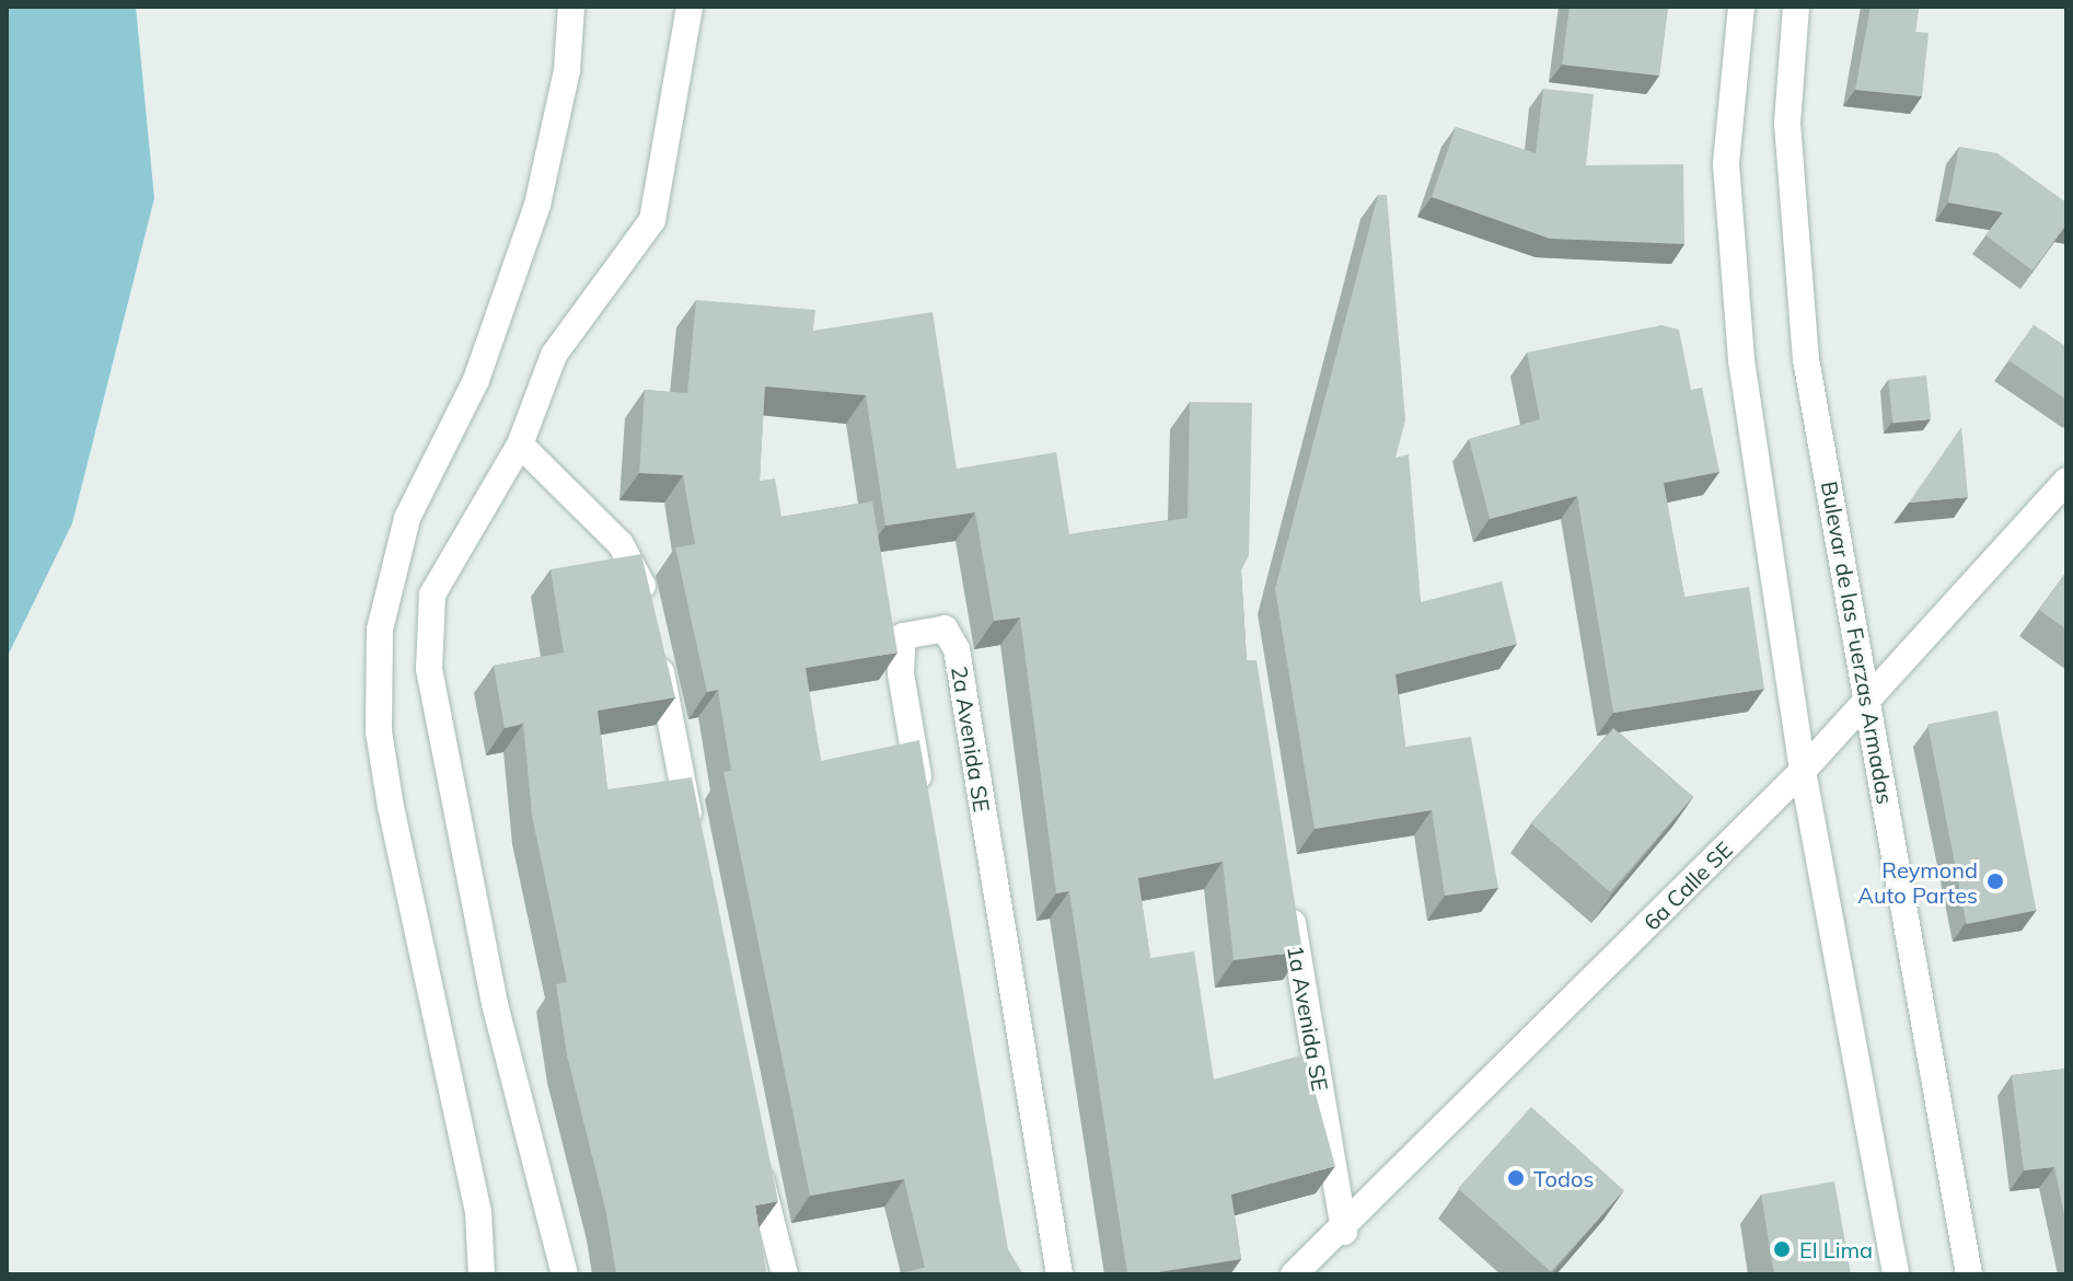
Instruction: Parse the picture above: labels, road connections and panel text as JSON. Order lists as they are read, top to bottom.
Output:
{
  "streets": {
    "street": [
      "Bulevar de las Fuerzas Armadas",
      "2a Avenida SE",
      "6a Calle SE",
      "1a Avenida SE"
    ]
  },
  "crossings": [
    ["Bulevar de las Fuerzas Armadas", "6a Calle SE"],
    ["6a Calle SE", "1a Avenida SE"]
  ],
  "places": ["Reymond Auto Partes", "Todos", "El Lima"]
}
